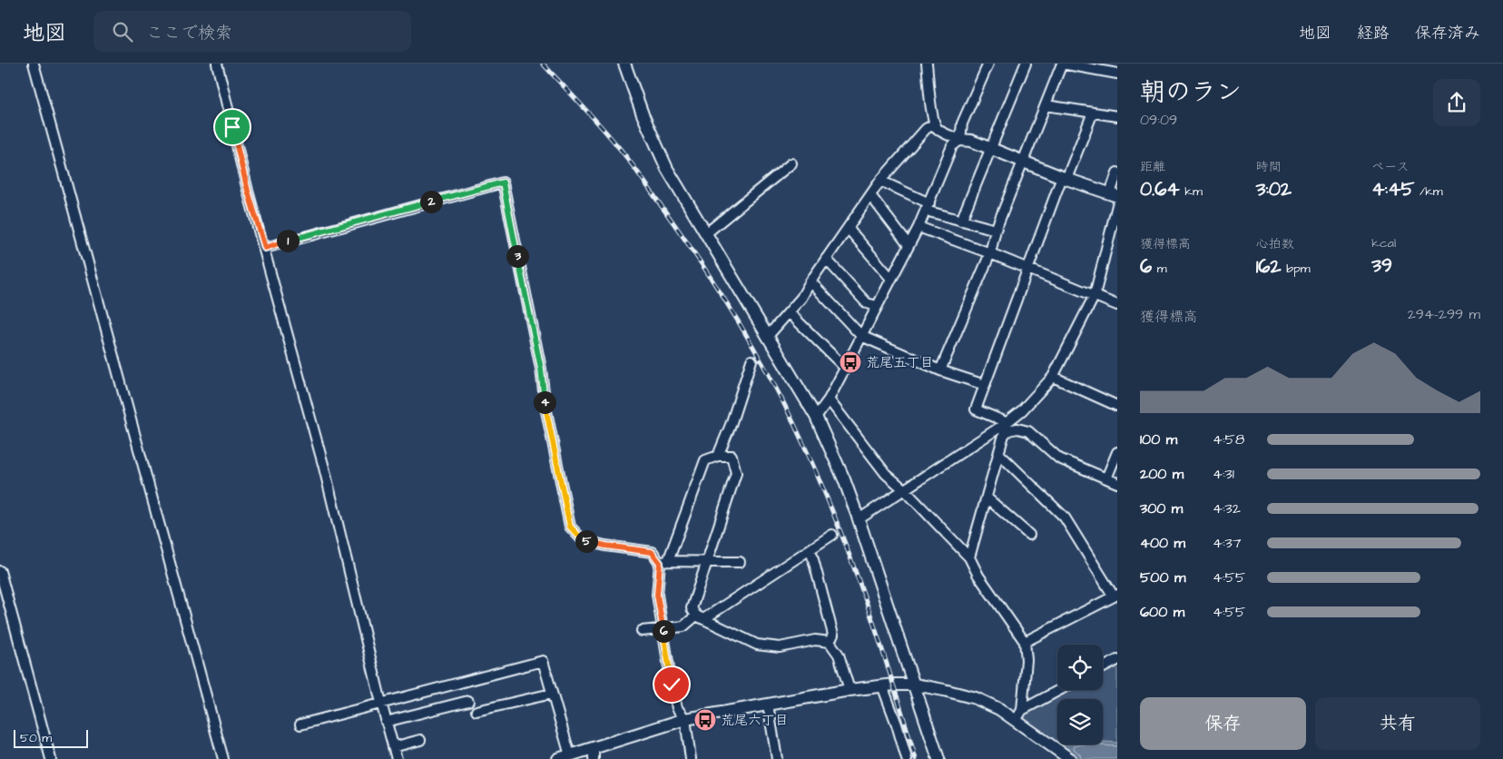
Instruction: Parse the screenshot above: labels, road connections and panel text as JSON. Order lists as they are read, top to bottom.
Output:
{
  "places": {
    "bus stop": ["荒尾五丁目", "荒尾六丁目"]
  },
  "scale_bar": "50 m",
  "page": {
    "header": "地図",
    "search": "ここで検索",
    "nav": ["地図", "経路", "保存済み"],
    "heading": ["朝のラン", "09:09"],
    "stats": [
      ["距離", "0.64 km"],
      ["時間", "3:02"],
      ["ペース", "4:45 /km"],
      ["獲得標高", "6 m"],
      ["心拍数", "162 bpm"],
      ["kcal", "39"]
    ],
    "pins": [
      "2",
      "1",
      "3",
      "4",
      "5",
      "6"
    ],
    "chart": ["獲得標高", "294–299 m"],
    "list": [
      {
        "name": "100 m",
        "note": "4:58"
      },
      {
        "name": "200 m",
        "note": "4:31"
      },
      {
        "name": "300 m",
        "note": "4:32"
      },
      {
        "name": "400 m",
        "note": "4:37"
      },
      {
        "name": "500 m",
        "note": "4:55"
      },
      {
        "name": "600 m",
        "note": "4:55"
      }
    ],
    "buttons": ["保存", "共有"],
    "scale": "50 m"
  }
}
